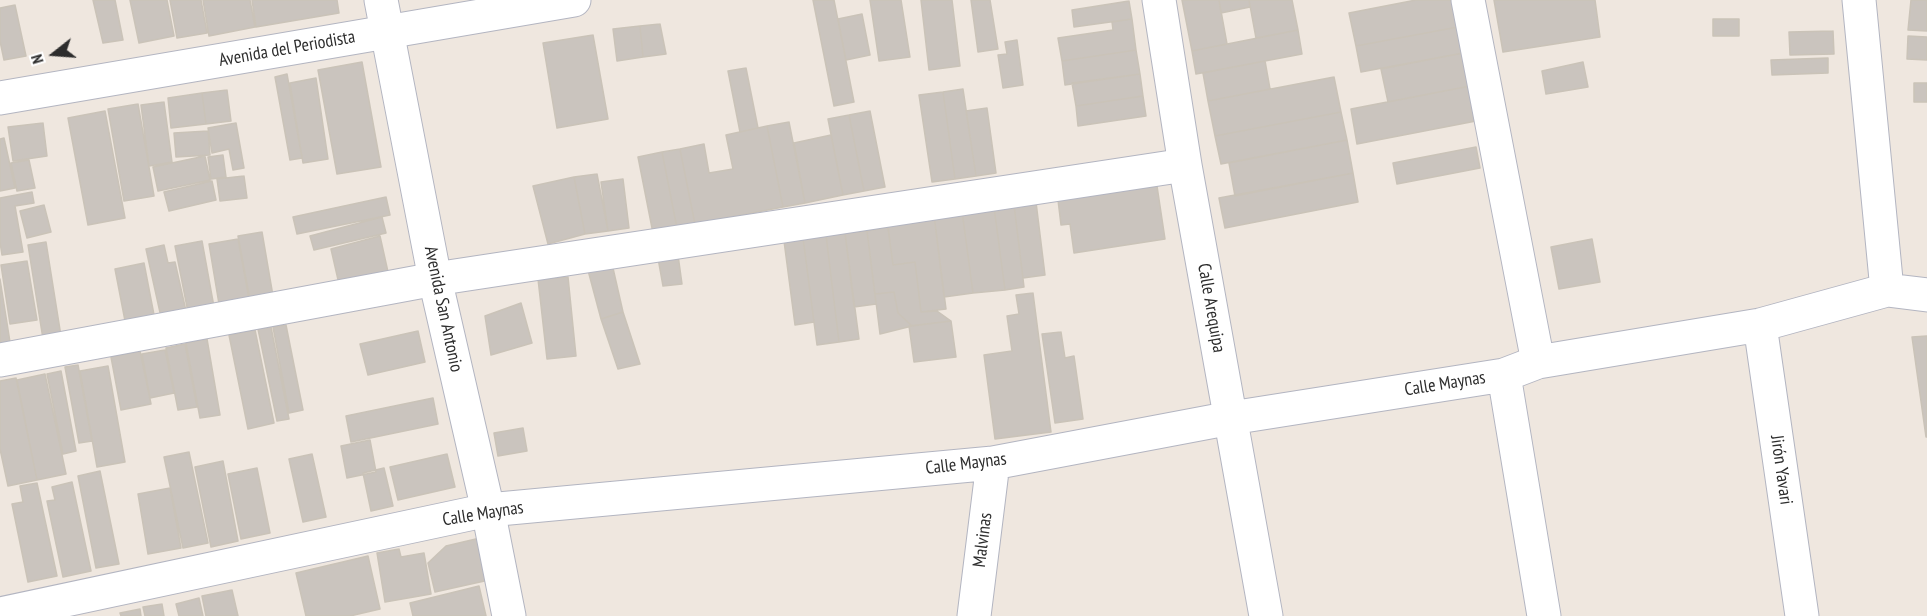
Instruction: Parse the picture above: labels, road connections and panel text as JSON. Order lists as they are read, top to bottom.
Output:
{
  "streets": {
    "street": [
      "Avenida del Periodista",
      "Calle Arequipa",
      "Avenida San Antonio",
      "Calle Maynas",
      "Jirón Yavari",
      "Malvinas"
    ]
  },
  "crossings": [
    ["Avenida del Periodista", "Avenida San Antonio"],
    ["Calle Arequipa", "Calle Maynas"],
    ["Avenida San Antonio", "Calle Maynas"],
    ["Calle Maynas", "Jirón Yavari"],
    ["Calle Maynas", "Malvinas"]
  ],
  "north": "left"
}
